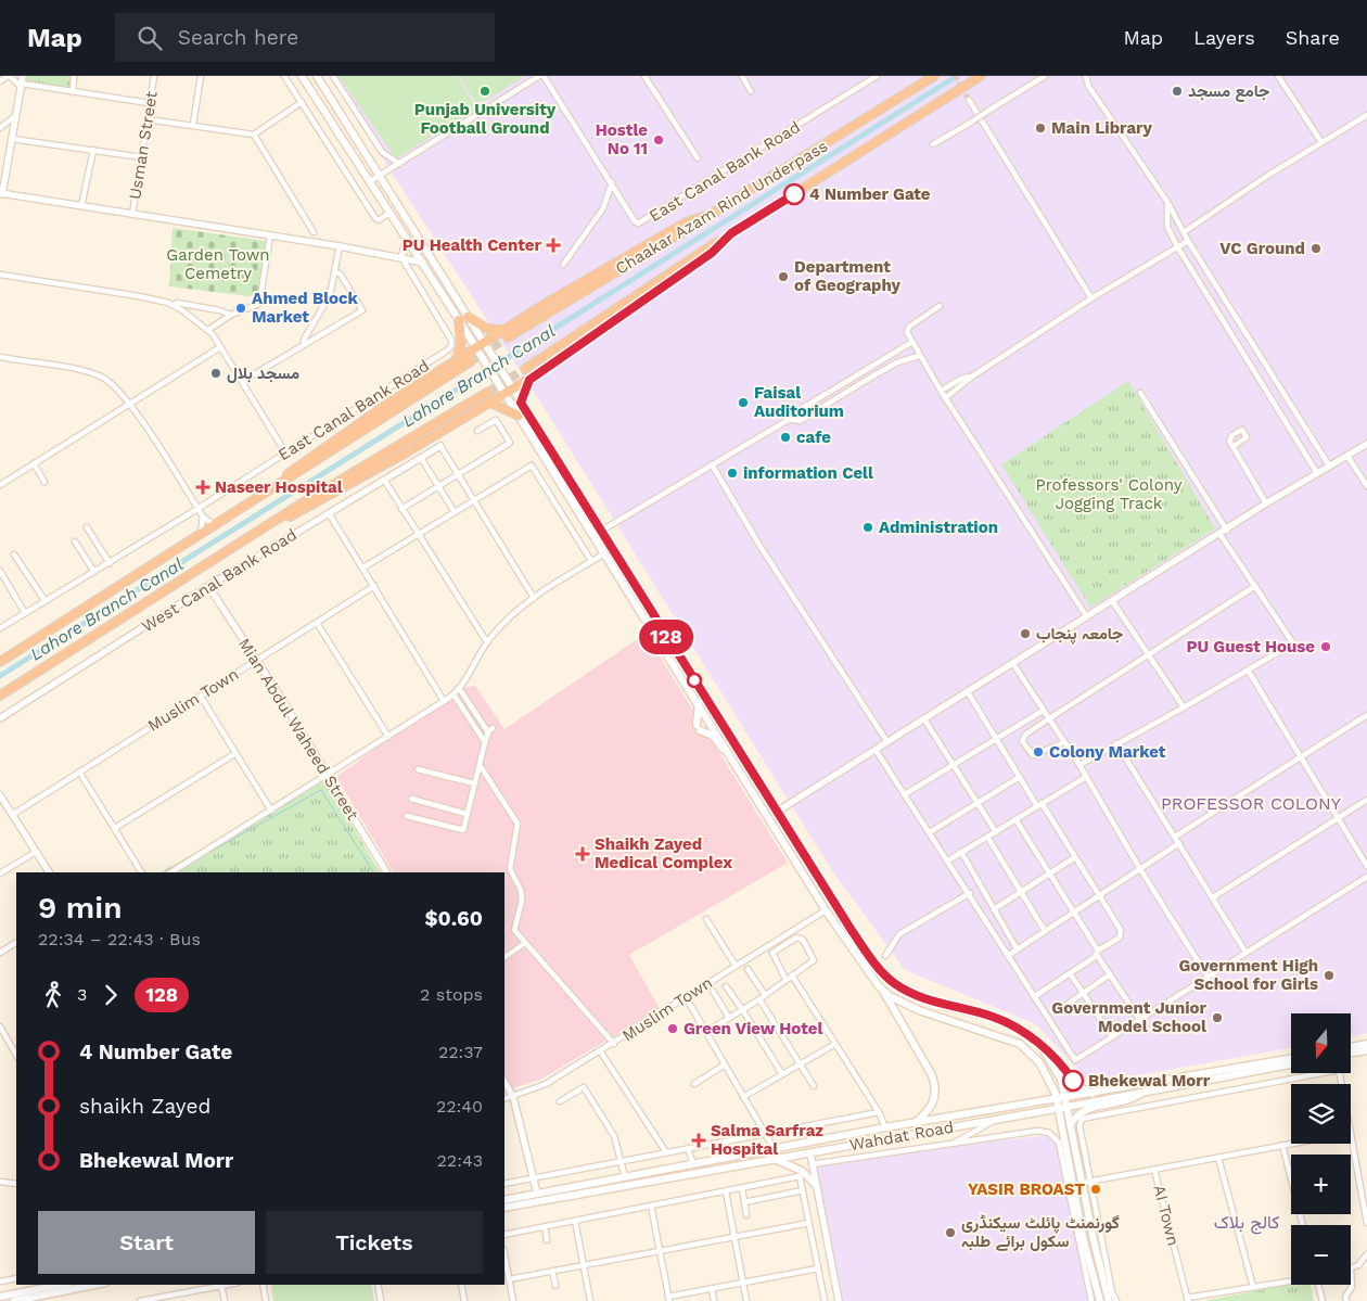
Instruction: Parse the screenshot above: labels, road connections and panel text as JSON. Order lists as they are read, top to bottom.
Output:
{
  "streets": {
    "highway": ["Chaakar Azam Rind Underpass"],
    "main road": ["Wahdat Road"],
    "street": [
      "Usman Street",
      "East Canal Bank Road",
      "West Canal Bank Road",
      "Muslim Town",
      "Mian Abdul Waheed Street",
      "AI Town"
    ]
  },
  "crossings": [
    ["West Canal Bank Road", "Mian Abdul Waheed Street"],
    ["Muslim Town", "Mian Abdul Waheed Street"]
  ],
  "districts": ["PROFESSOR COLONY", "کالج بلاک"],
  "water": ["Lahore Branch Canal"],
  "parks": ["Garden Town Cemetry", "Professors' Colony Jogging Track"],
  "places": {
    "other": [
      "Punjab University Football Ground",
      "جامع مسجد",
      "Main Library",
      "Hostle No 11",
      "4 Number Gate",
      "VC Ground",
      "Department of Geography",
      "Ahmed Block Market",
      "مسجد بلال",
      "Faisal Auditorium",
      "cafe",
      "information Cell",
      "Administration",
      "جامعہ پنجاب",
      "PU Guest House",
      "Colony Market",
      "Government High School for Girls",
      "Government Junior Model School",
      "Green View Hotel",
      "Bhekewal Morr",
      "YASIR BROAST",
      "گورنمنٹ پائلٹ سیکنڈری سکول برائے طلبہ"
    ],
    "health": [
      "PU Health Center",
      "Naseer Hospital",
      "Shaikh Zayed Medical Complex",
      "Salma Sarfraz Hospital"
    ]
  },
  "lines": ["bus line 128"],
  "north": "bottom",
  "page": {
    "header": "Map",
    "search": "Search here",
    "nav": ["Map", "Layers", "Share"],
    "on_map": "128",
    "heading": ["9 min", "22:34 – 22:43 · Bus", "$0.60"],
    "legs": ["3", "128", "2 stops"],
    "map_buttons": ["+", "−"],
    "list": [
      {
        "name": "4 Number Gate",
        "value": "22:37"
      },
      {
        "name": "shaikh Zayed",
        "value": "22:40"
      },
      {
        "name": "Bhekewal Morr",
        "value": "22:43"
      }
    ],
    "buttons": ["Start", "Tickets"]
  }
}
